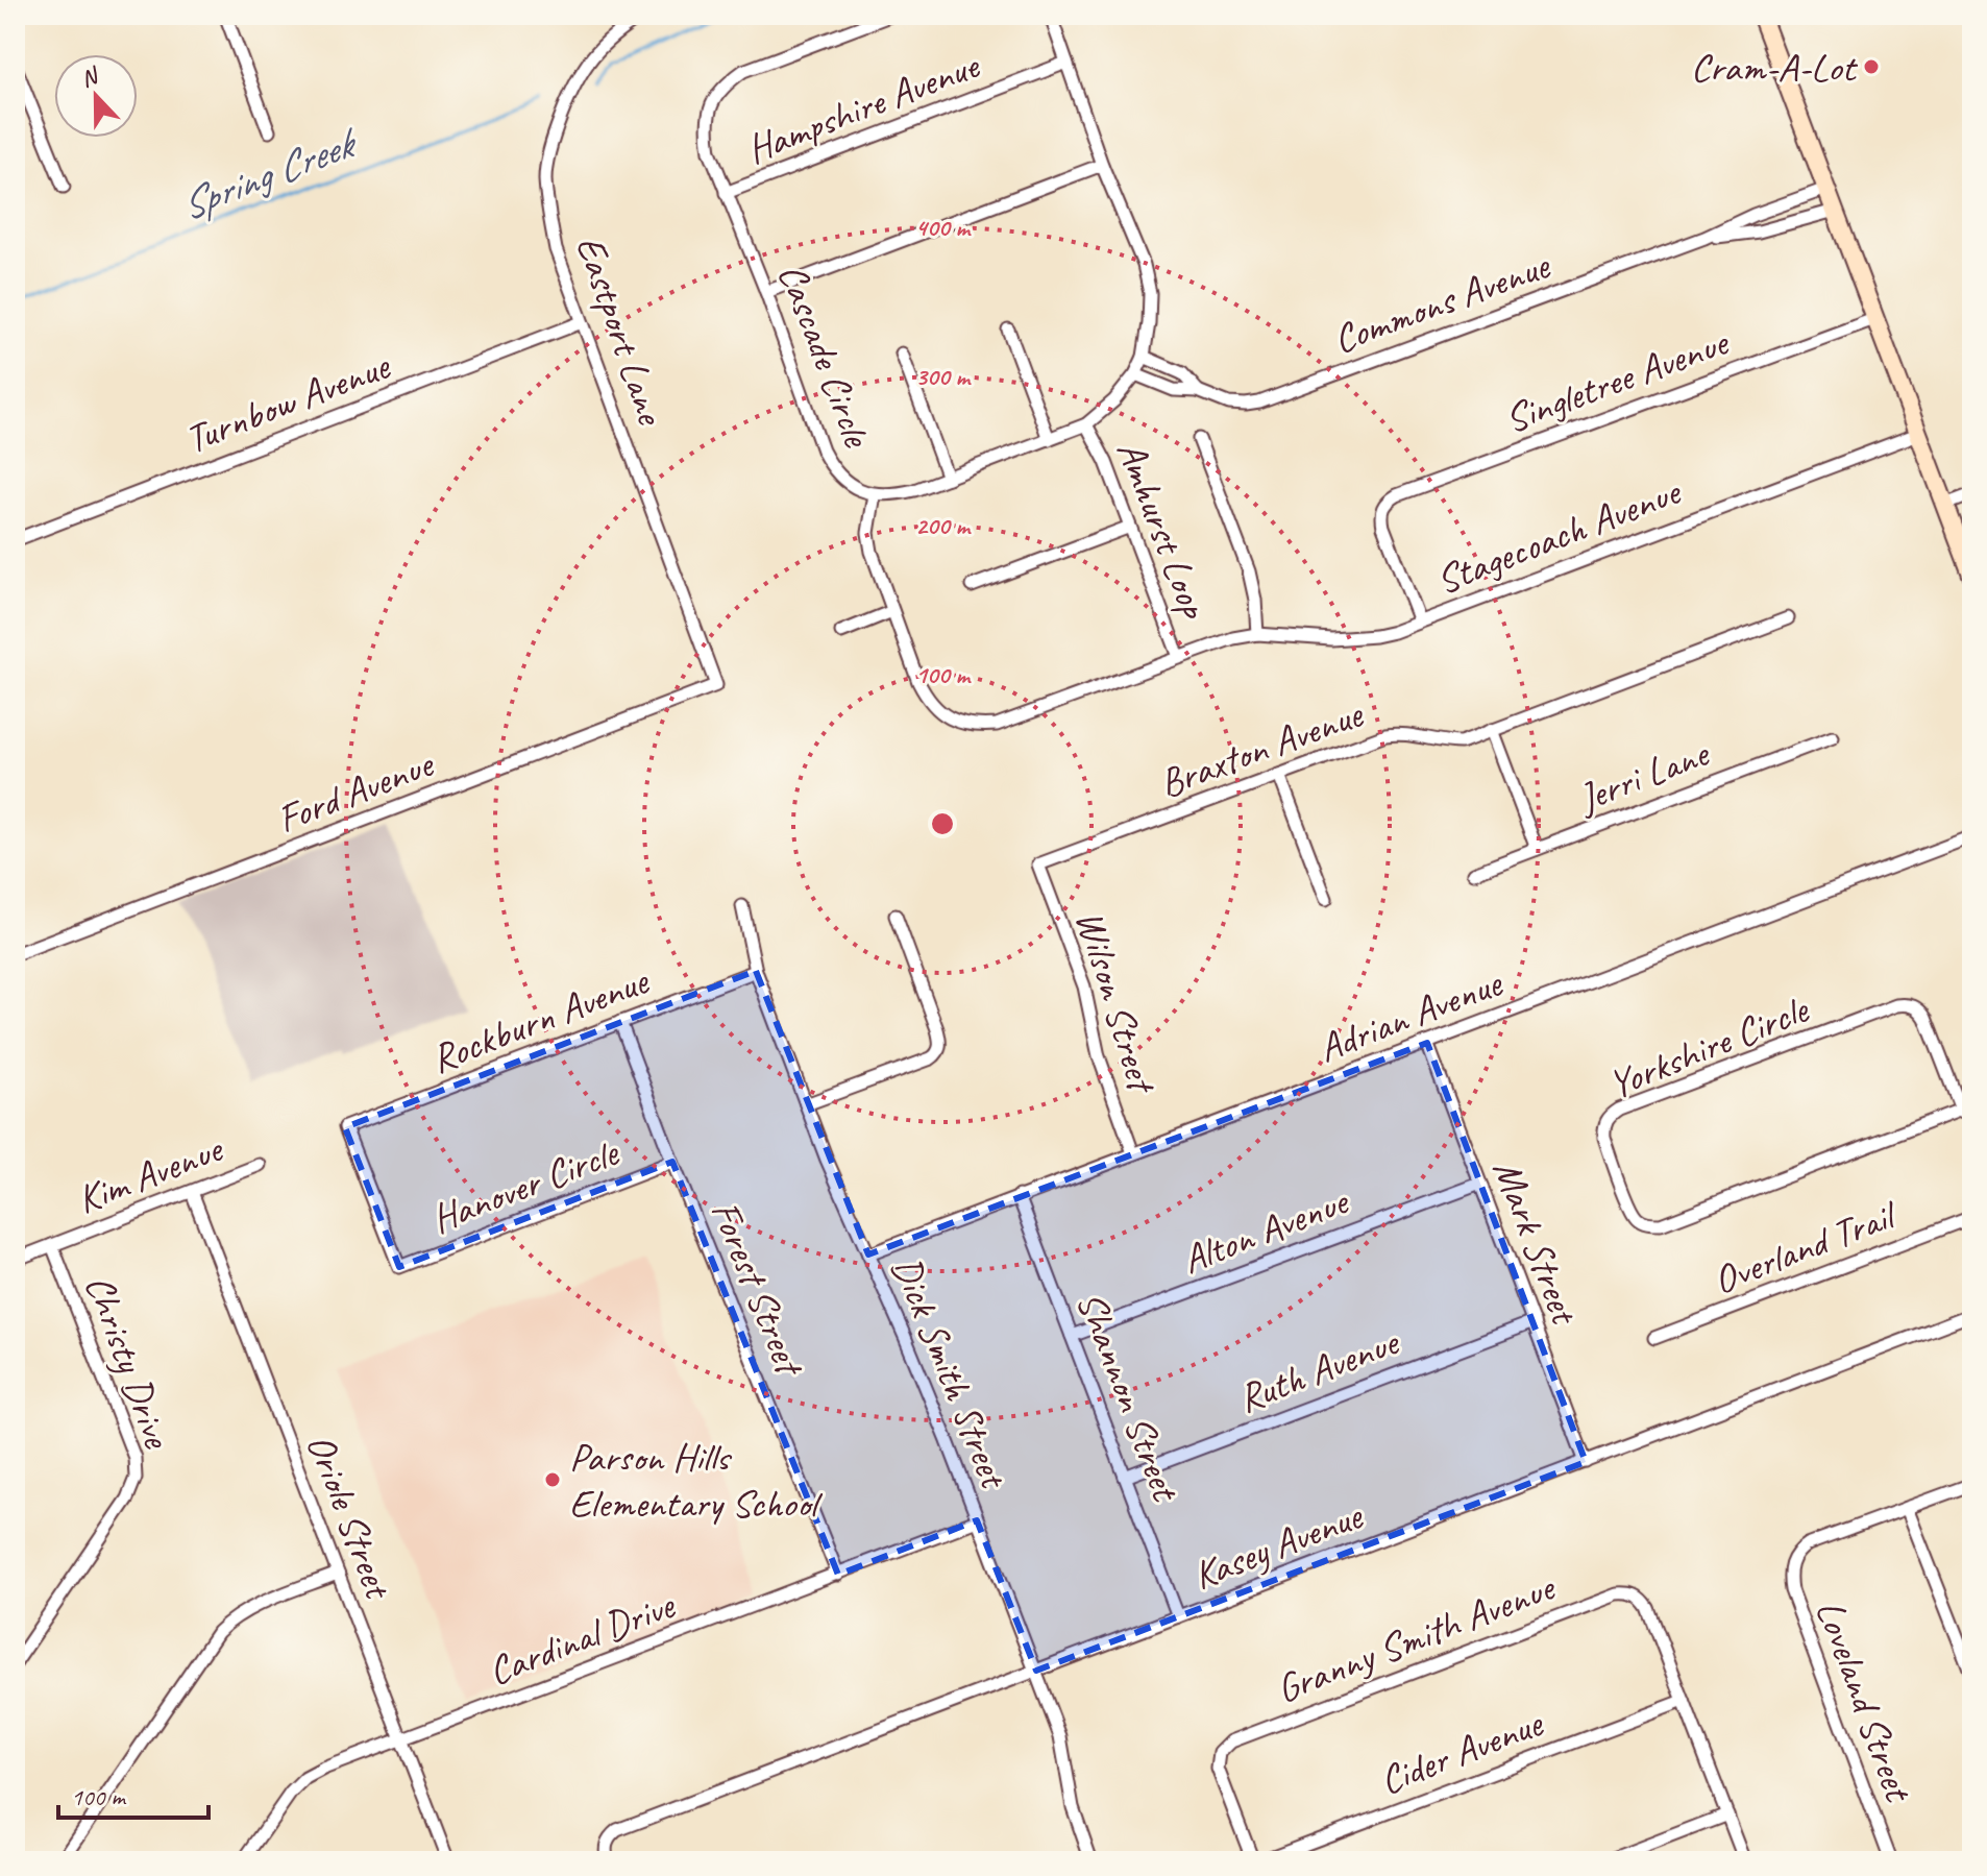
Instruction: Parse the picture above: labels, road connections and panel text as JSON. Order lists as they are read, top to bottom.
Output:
{
  "streets": {
    "street": [
      "Hampshire Avenue",
      "Commons Avenue",
      "Eastport Lane",
      "Cascade Circle",
      "Singletree Avenue",
      "Turnbow Avenue",
      "Amhurst Loop",
      "Stagecoach Avenue",
      "Braxton Avenue",
      "Jerri Lane",
      "Ford Avenue",
      "Wilson Street",
      "Adrian Avenue",
      "Rockburn Avenue",
      "Yorkshire Circle",
      "Kim Avenue",
      "Hanover Circle",
      "Alton Avenue",
      "Mark Street",
      "Overland Trail",
      "Forest Street",
      "Christy Drive",
      "Ruth Avenue",
      "Dick Smith Street",
      "Shannon Street",
      "Oriole Street",
      "Kasey Avenue",
      "Cardinal Drive",
      "Granny Smith Avenue",
      "Loveland Street",
      "Cider Avenue"
    ]
  },
  "crossings": [
    ["Hampshire Avenue", "Cascade Circle"],
    ["Commons Avenue", "Cascade Circle"],
    ["Eastport Lane", "Turnbow Avenue"],
    ["Eastport Lane", "Ford Avenue"],
    ["Cascade Circle", "Amhurst Loop"],
    ["Singletree Avenue", "Stagecoach Avenue"],
    ["Amhurst Loop", "Stagecoach Avenue"],
    ["Braxton Avenue", "Wilson Street"],
    ["Wilson Street", "Adrian Avenue"],
    ["Adrian Avenue", "Mark Street"],
    ["Adrian Avenue", "Dick Smith Street"],
    ["Adrian Avenue", "Shannon Street"],
    ["Rockburn Avenue", "Hanover Circle"],
    ["Rockburn Avenue", "Forest Street"],
    ["Rockburn Avenue", "Dick Smith Street"],
    ["Kim Avenue", "Christy Drive"],
    ["Kim Avenue", "Oriole Street"],
    ["Hanover Circle", "Forest Street"],
    ["Alton Avenue", "Mark Street"],
    ["Alton Avenue", "Shannon Street"],
    ["Mark Street", "Ruth Avenue"],
    ["Mark Street", "Kasey Avenue"],
    ["Forest Street", "Cardinal Drive"],
    ["Ruth Avenue", "Shannon Street"],
    ["Dick Smith Street", "Kasey Avenue"],
    ["Dick Smith Street", "Cardinal Drive"],
    ["Shannon Street", "Kasey Avenue"],
    ["Oriole Street", "Cardinal Drive"],
    ["Granny Smith Avenue", "Cider Avenue"]
  ],
  "water": ["Spring Creek"],
  "places": ["Cram-A-Lot", "Parson Hills Elementary School"],
  "scale_bar": "100 m",
  "north": "top",
  "rings": [
    "400 m",
    "300 m",
    "200 m",
    "100 m"
  ]
}
